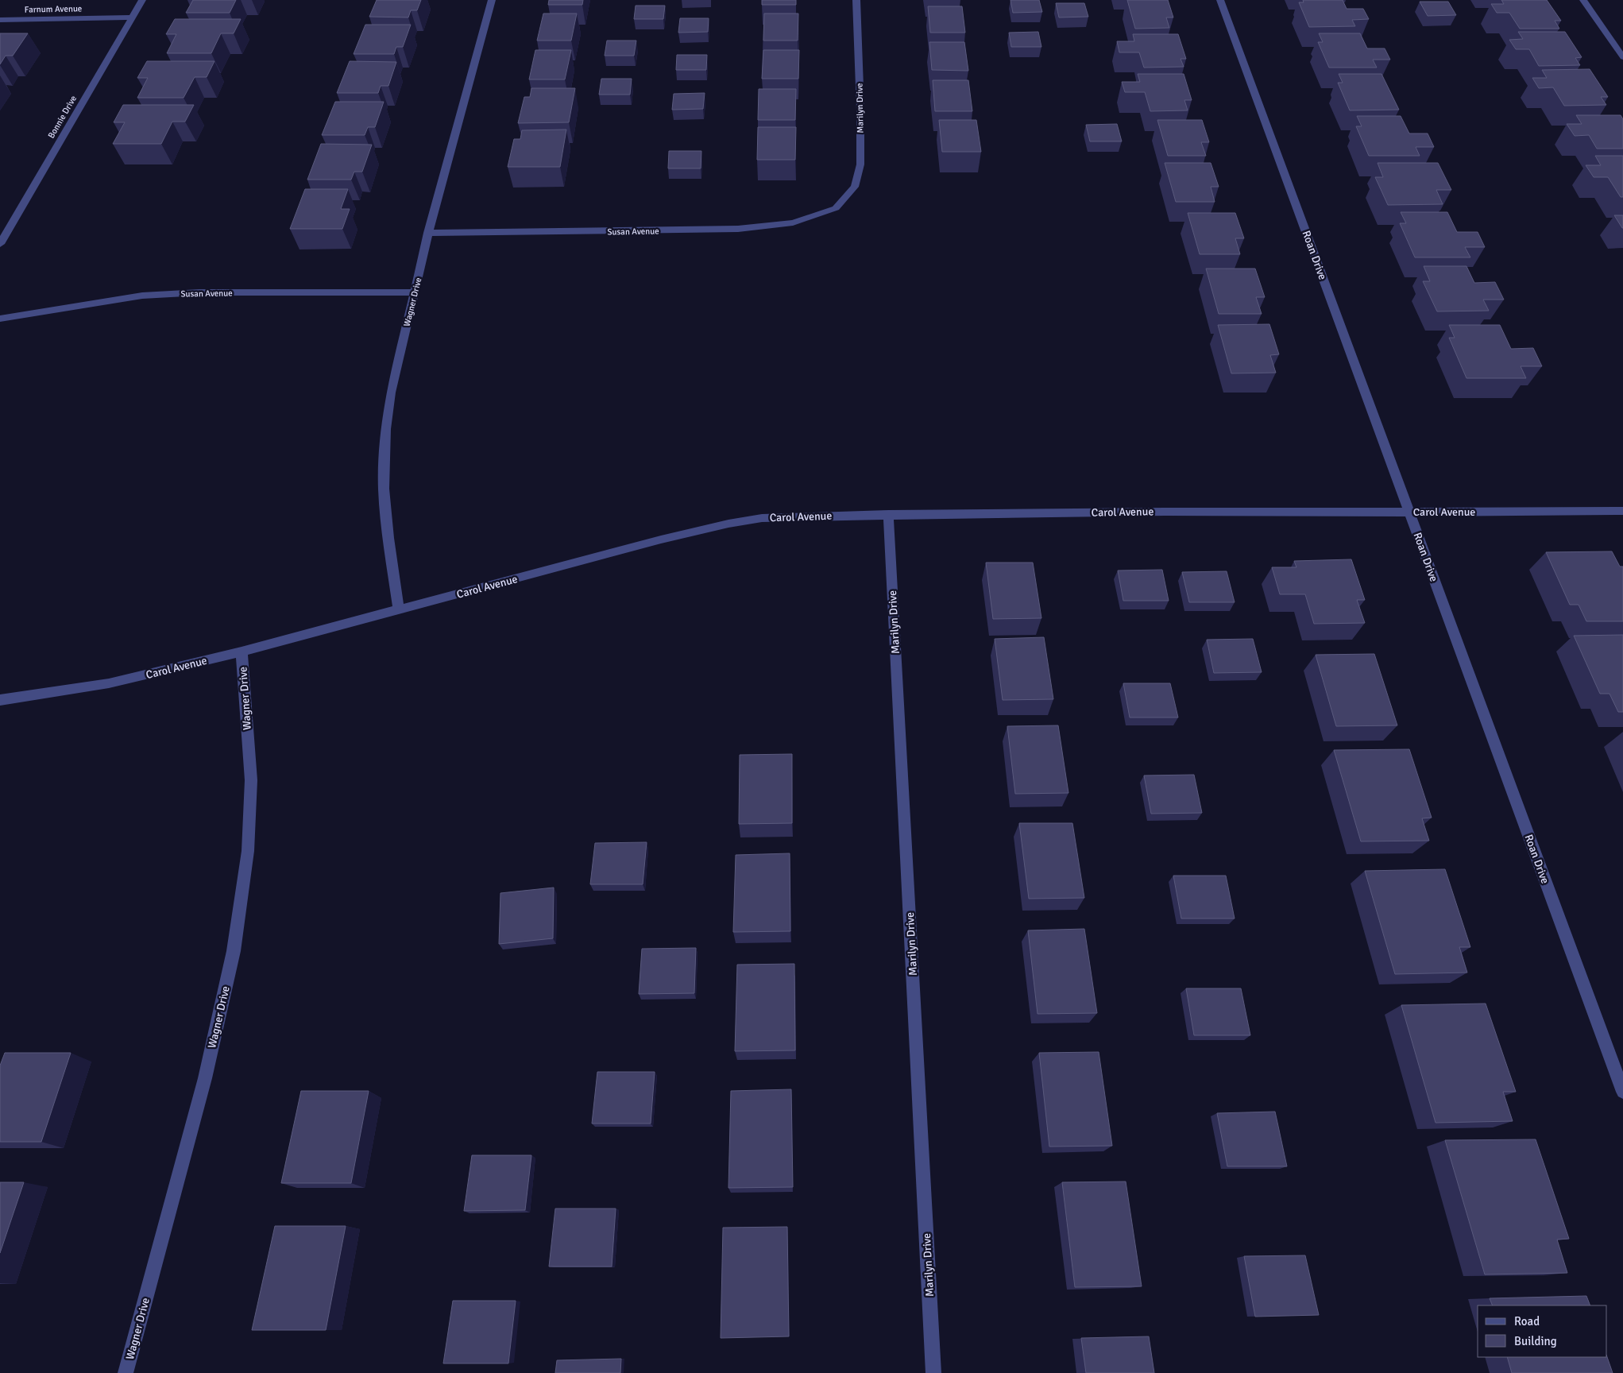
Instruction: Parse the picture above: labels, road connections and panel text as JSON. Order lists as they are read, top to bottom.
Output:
{
  "streets": {
    "street": [
      "Farnum Avenue",
      "Marilyn Drive",
      "Bonnie Drive",
      "Susan Avenue",
      "Roan Drive",
      "Wagner Drive",
      "Carol Avenue"
    ]
  },
  "crossings": [
    ["Farnum Avenue", "Bonnie Drive"],
    ["Marilyn Drive", "Susan Avenue"],
    ["Marilyn Drive", "Carol Avenue"],
    ["Susan Avenue", "Wagner Drive"],
    ["Roan Drive", "Carol Avenue"],
    ["Wagner Drive", "Carol Avenue"]
  ],
  "legend": ["Road", "Building"]
}
